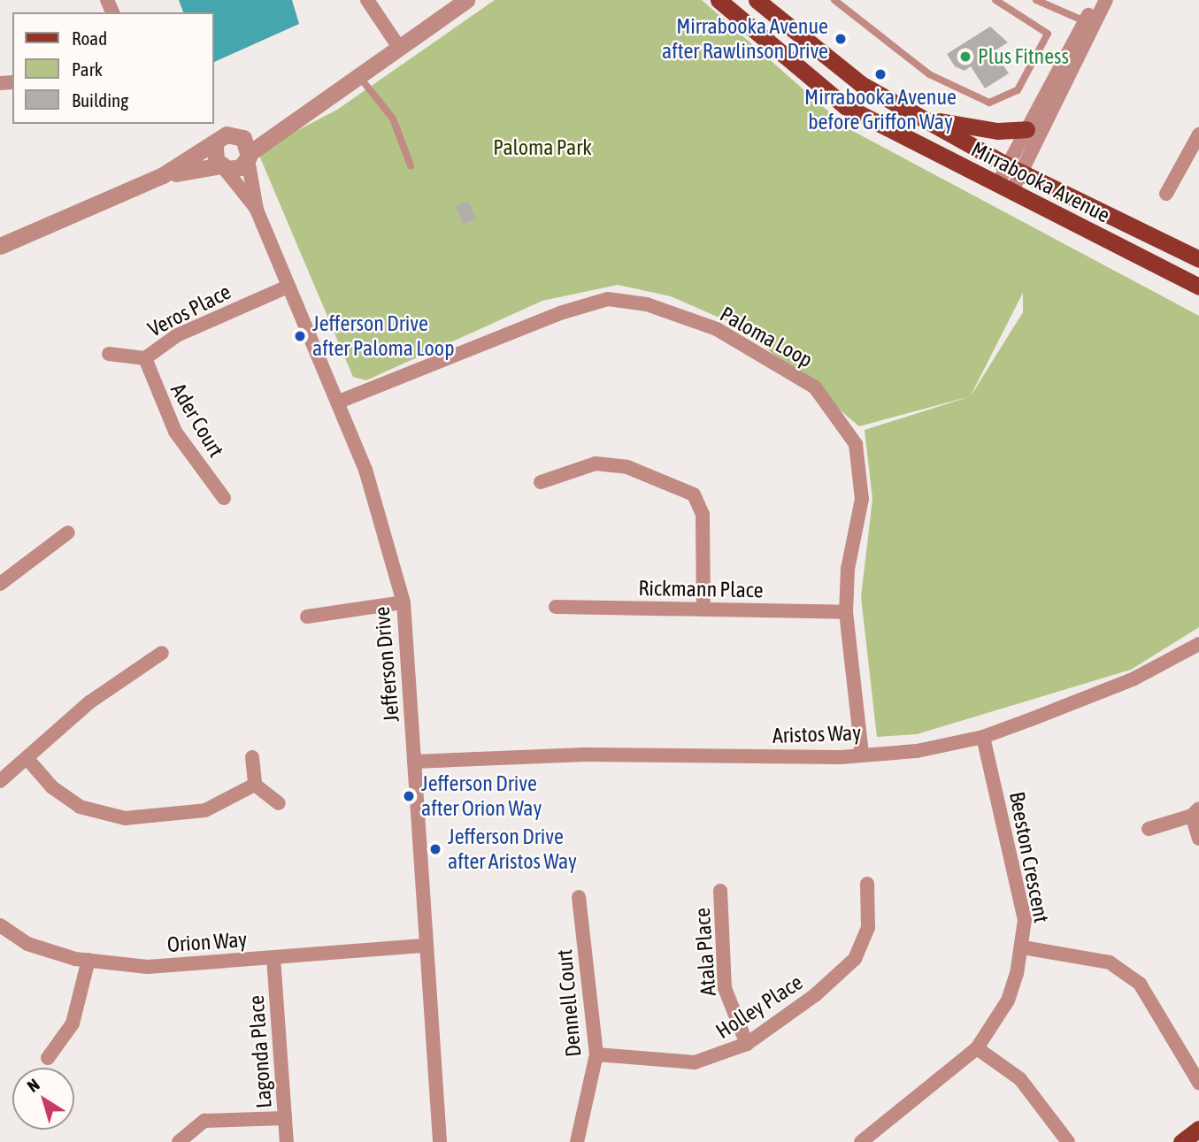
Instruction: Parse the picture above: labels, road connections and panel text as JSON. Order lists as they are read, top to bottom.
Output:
{
  "streets": {
    "main road": ["Mirrabooka Avenue"],
    "street": [
      "Veros Place",
      "Paloma Loop",
      "Ader Court",
      "Rickmann Place",
      "Jefferson Drive",
      "Aristos Way",
      "Beeston Crescent",
      "Orion Way",
      "Atala Place",
      "Dennell Court",
      "Holley Place",
      "Lagonda Place"
    ]
  },
  "crossings": [
    ["Veros Place", "Ader Court"],
    ["Veros Place", "Jefferson Drive"],
    ["Paloma Loop", "Rickmann Place"],
    ["Paloma Loop", "Jefferson Drive"],
    ["Paloma Loop", "Aristos Way"],
    ["Jefferson Drive", "Aristos Way"],
    ["Jefferson Drive", "Orion Way"],
    ["Aristos Way", "Beeston Crescent"],
    ["Orion Way", "Lagonda Place"],
    ["Atala Place", "Holley Place"],
    ["Dennell Court", "Holley Place"]
  ],
  "parks": ["Paloma Park"],
  "places": [
    "Mirrabooka Avenue after Rawlinson Drive",
    "Plus Fitness",
    "Mirrabooka Avenue before Griffon Way",
    "Jefferson Drive after Paloma Loop",
    "Jefferson Drive after Orion Way",
    "Jefferson Drive after Aristos Way"
  ],
  "legend": ["Road", "Park", "Building"],
  "north": "top left"
}
